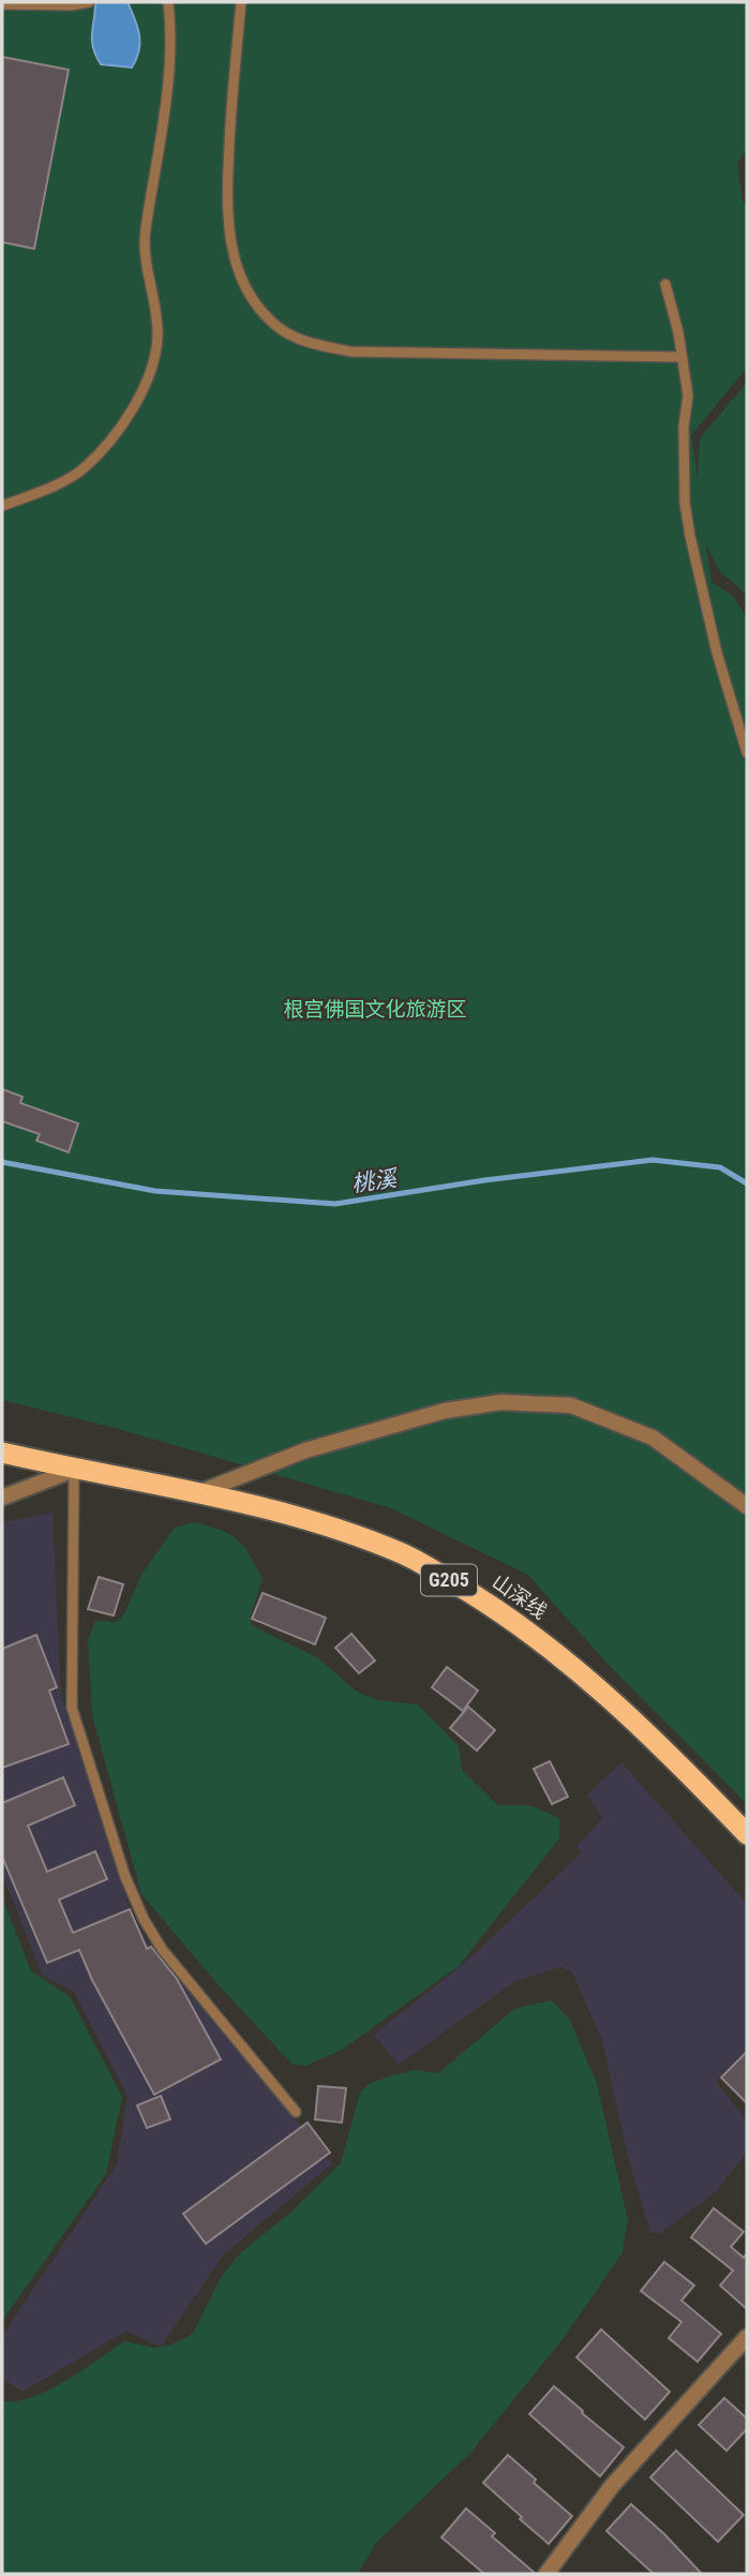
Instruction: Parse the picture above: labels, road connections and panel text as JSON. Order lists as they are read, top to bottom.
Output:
{
  "streets": {
    "highway": ["G205", "山深线"]
  },
  "crossings": [
    ["G205", "山深线"]
  ],
  "water": ["桃溪"],
  "parks": ["根宫佛国文化旅游区"]
}
